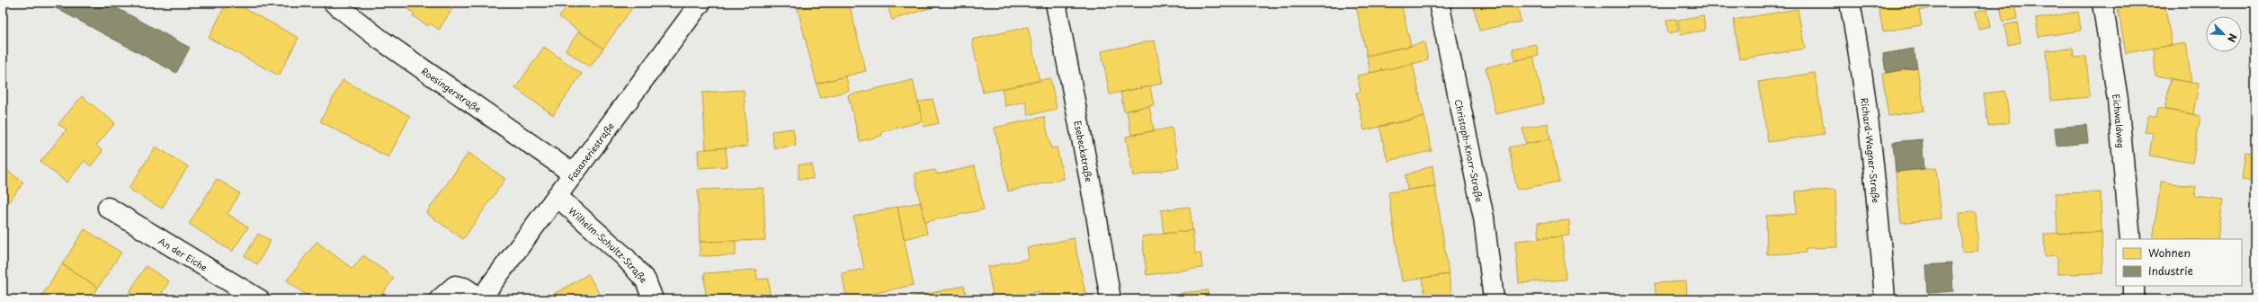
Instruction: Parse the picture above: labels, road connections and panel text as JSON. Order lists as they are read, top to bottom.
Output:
{
  "streets": {
    "street": [
      "Roesingerstraße",
      "Eichwaldweg",
      "Christoph-Knorr-Straße",
      "Fasaneriestraße",
      "Esebeckstraße",
      "Richard-Wagner-Straße",
      "Wilhelm-Schultz-Straße",
      "An der Eiche"
    ]
  },
  "crossings": [
    ["Roesingerstraße", "Fasaneriestraße"],
    ["Fasaneriestraße", "Wilhelm-Schultz-Straße"]
  ],
  "legend": ["Wohnen", "Industrie"],
  "north": "bottom right"
}
